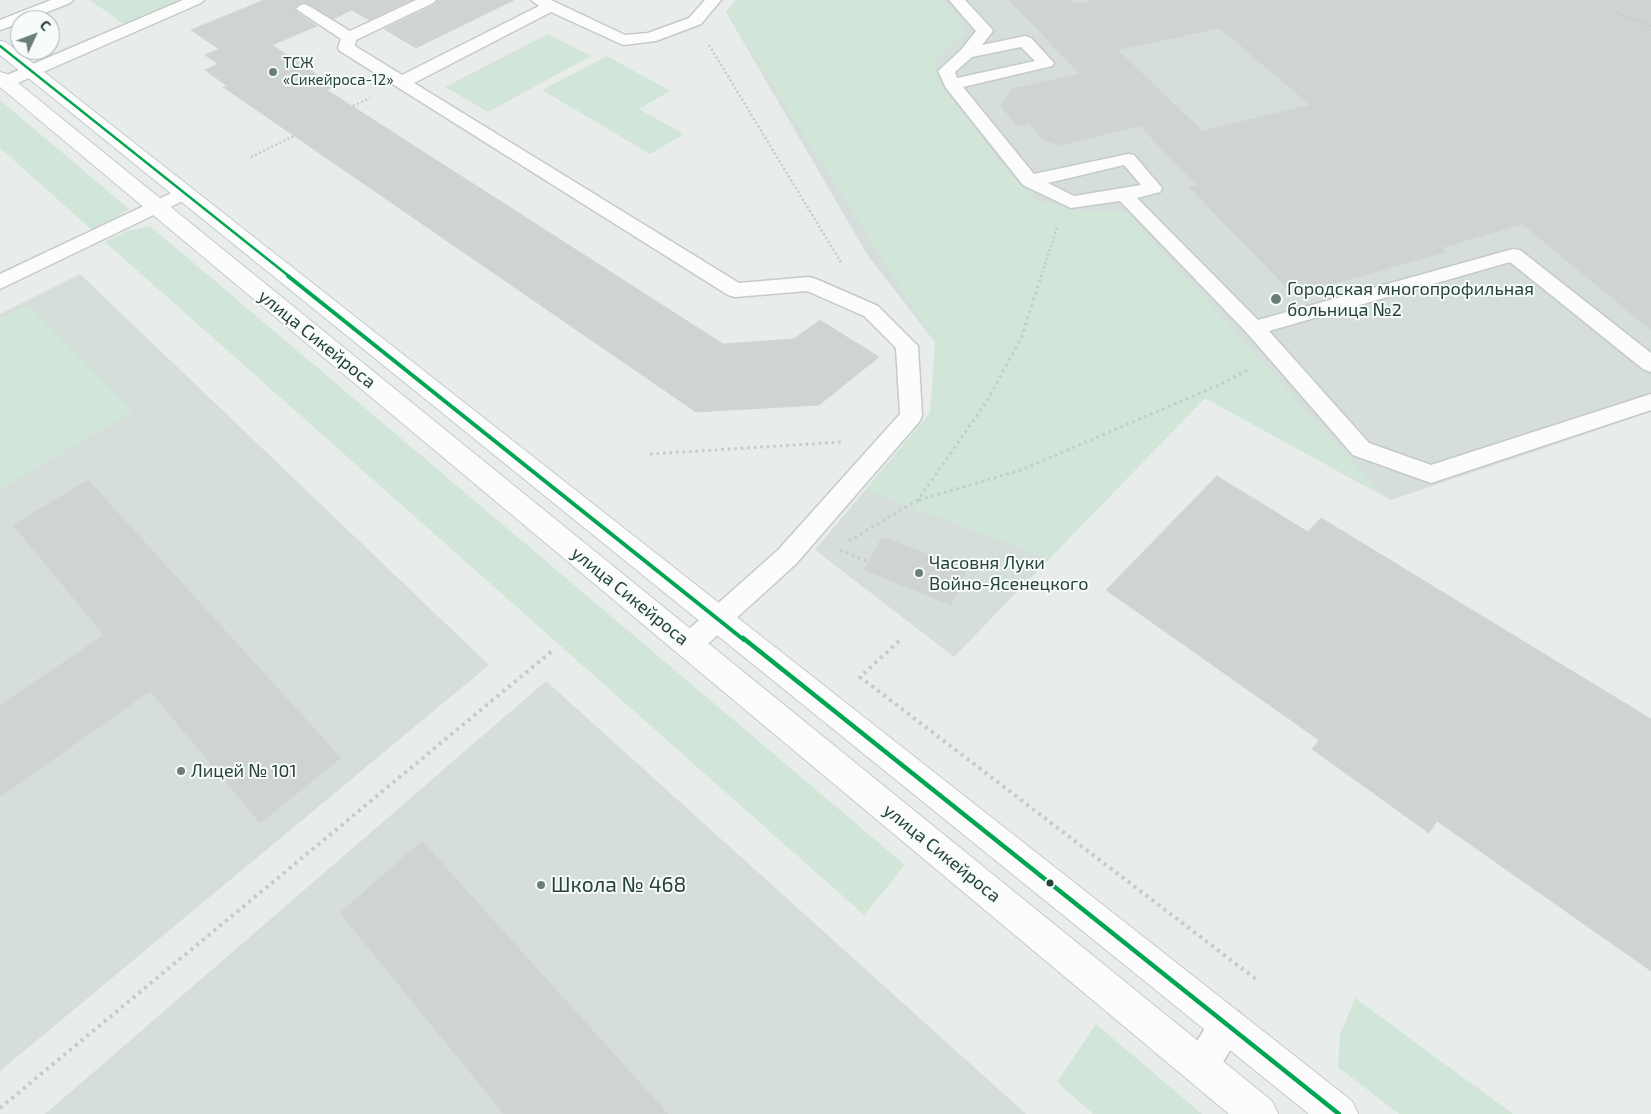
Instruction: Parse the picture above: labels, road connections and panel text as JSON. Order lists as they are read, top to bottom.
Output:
{
  "streets": {
    "street": ["улица Сикейроса"]
  },
  "places": [
    "ТСЖ «Сикейроса-12»",
    "Городская многопрофильная больница №2",
    "Часовня Луки Войно-Ясенецкого",
    "Лицей № 101",
    "Школа № 468"
  ],
  "north": "top right"
}
